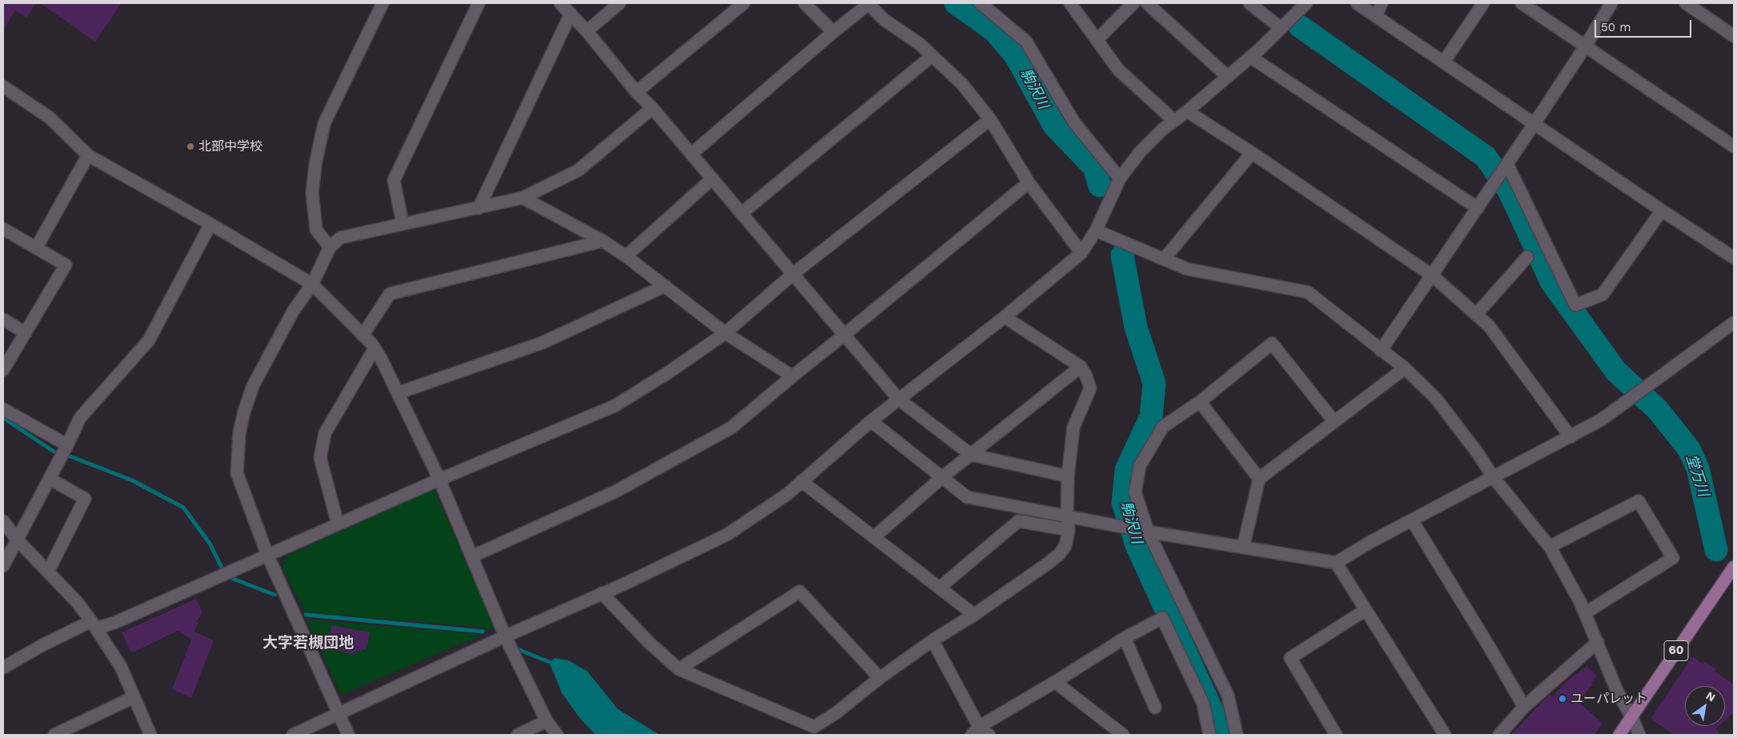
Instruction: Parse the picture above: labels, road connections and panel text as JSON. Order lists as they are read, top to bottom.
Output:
{
  "streets": {
    "main road": ["60"]
  },
  "districts": ["大字若槻団地"],
  "water": ["駒沢川", "堂万川"],
  "places": ["北部中学校", "ユーパレット"],
  "scale_bar": "50 m",
  "north": "top right"
}
